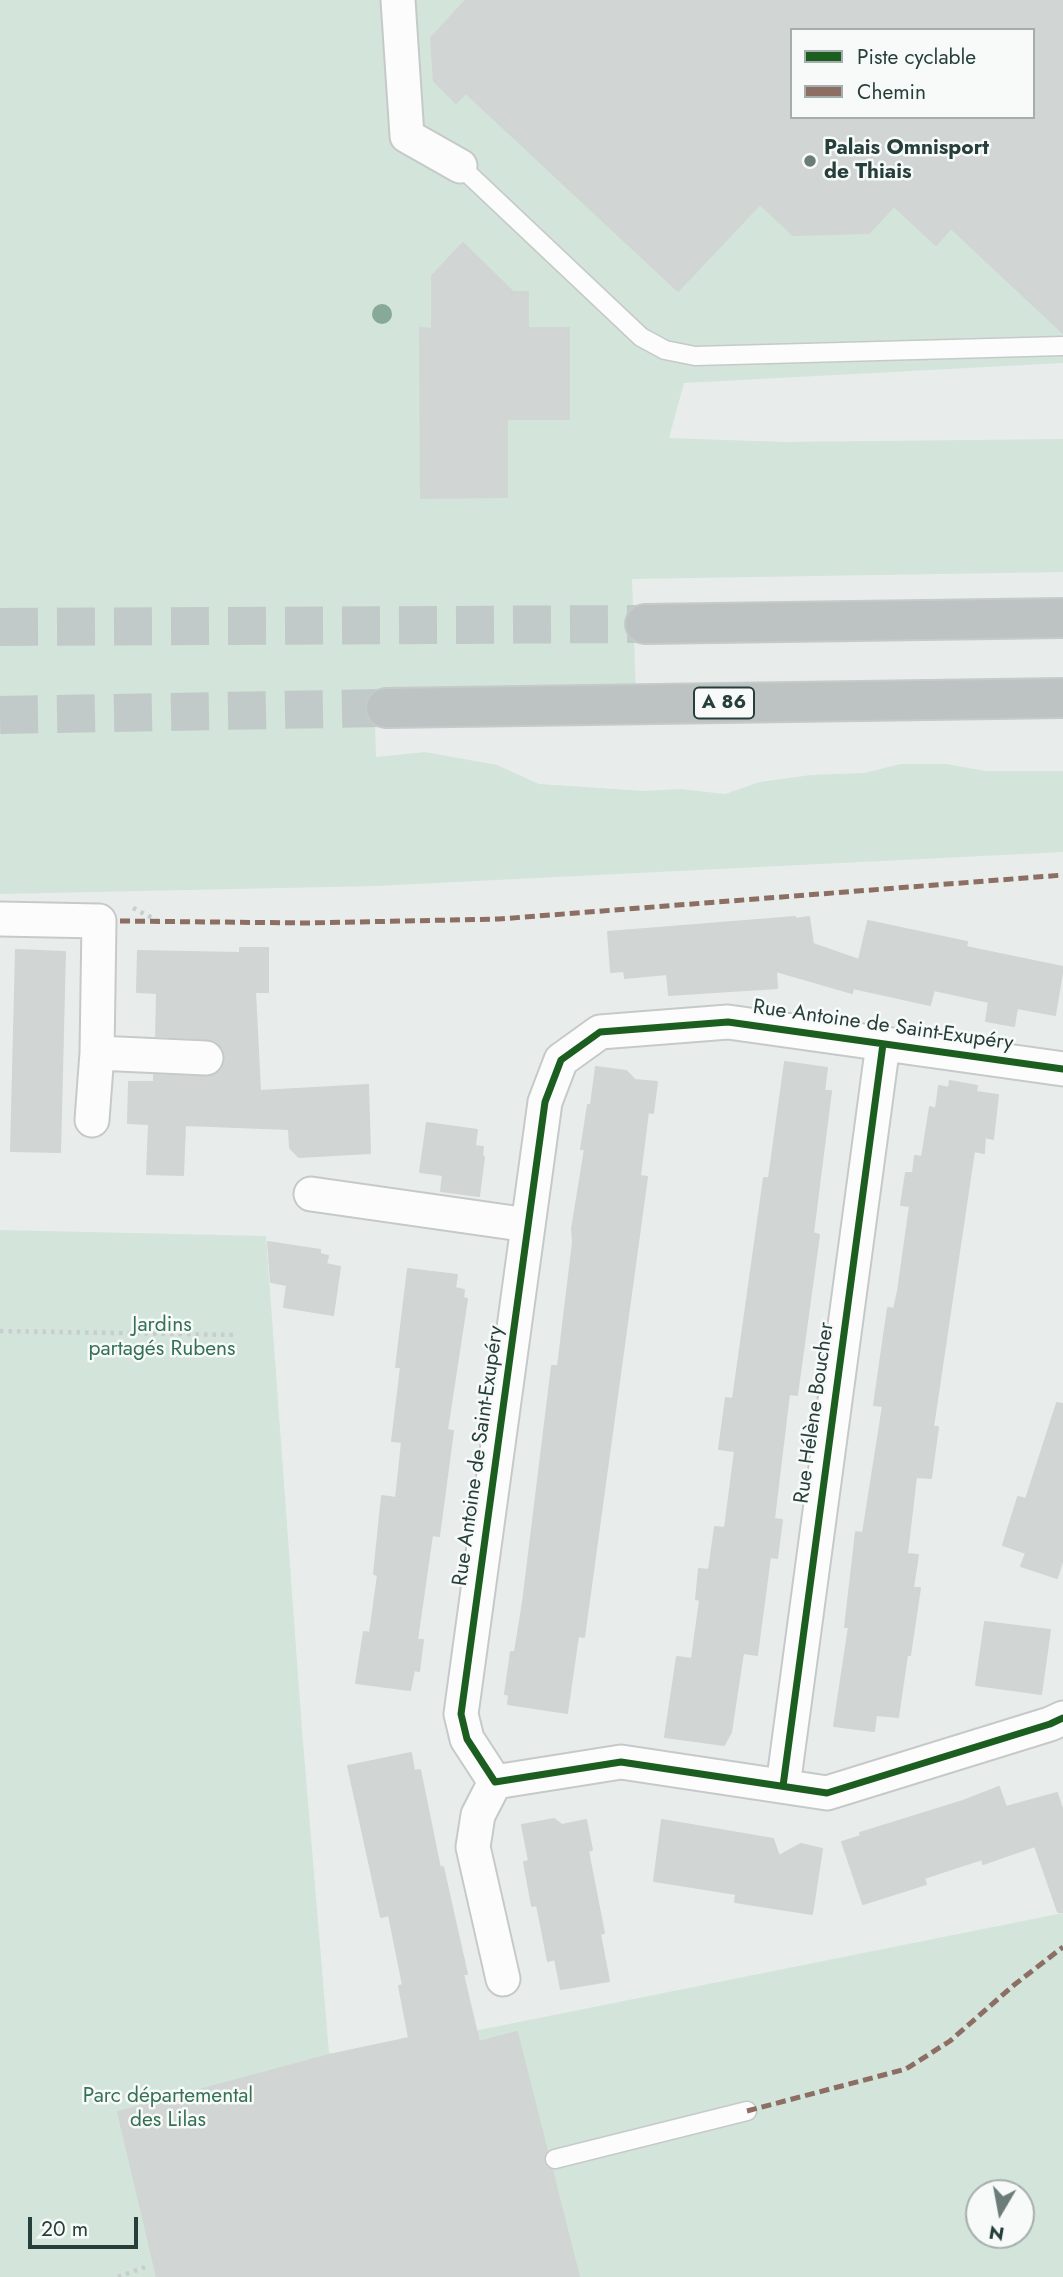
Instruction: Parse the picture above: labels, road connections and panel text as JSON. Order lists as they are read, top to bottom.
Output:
{
  "streets": {
    "highway": ["A 86"],
    "street": ["Rue Antoine de Saint-Exupéry", "Rue Hélène Boucher"]
  },
  "crossings": [
    ["Rue Antoine de Saint-Exupéry", "Rue Hélène Boucher"]
  ],
  "parks": ["Jardins partagés Rubens", "Parc départemental des Lilas"],
  "places": ["Palais Omnisport de Thiais"],
  "legend": ["Piste cyclable", "Chemin"],
  "scale_bar": "20 m",
  "north": "bottom"
}
